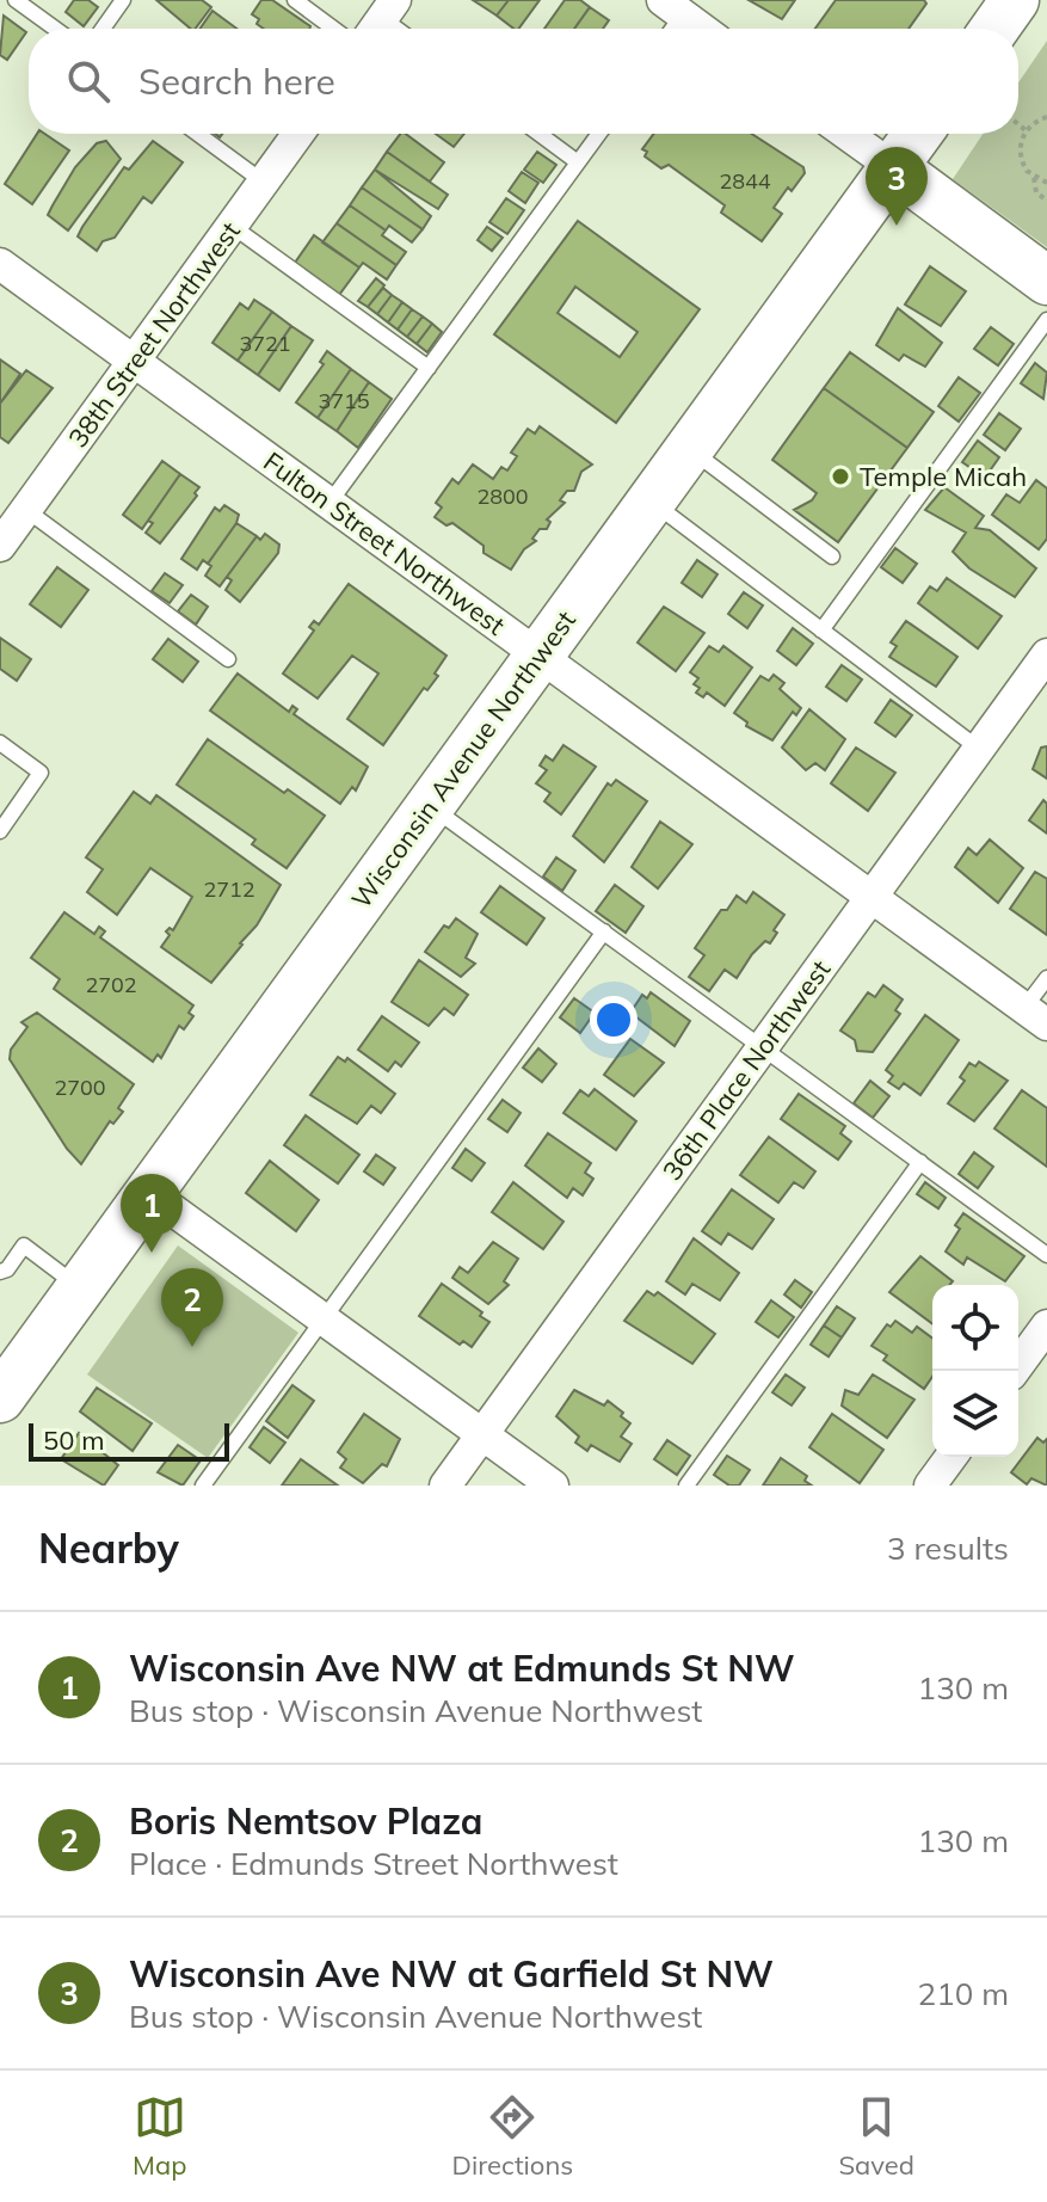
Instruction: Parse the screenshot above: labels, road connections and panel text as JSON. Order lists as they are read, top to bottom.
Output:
{
  "streets": {
    "main road": ["Wisconsin Avenue Northwest"],
    "street": ["38th Street Northwest", "Fulton Street Northwest", "36th Place Northwest"]
  },
  "crossings": [
    ["38th Street Northwest", "Fulton Street Northwest"],
    ["Fulton Street Northwest", "Wisconsin Avenue Northwest"],
    ["Fulton Street Northwest", "36th Place Northwest"]
  ],
  "places": ["Temple Micah"],
  "house_numbers": [
    "2844",
    "3721",
    "3715",
    "2800",
    "2712",
    "2702",
    "2700"
  ],
  "scale_bar": "50 m",
  "page": {
    "search": "Search here",
    "pins": ["3", "1", "2"],
    "scale": "50 m",
    "heading": ["Nearby", "3 results"],
    "list": [
      {
        "mark": "1",
        "name": "Wisconsin Ave NW at Edmunds St NW",
        "note": "Bus stop · Wisconsin Avenue Northwest",
        "value": "130 m"
      },
      {
        "mark": "2",
        "name": "Boris Nemtsov Plaza",
        "note": "Place · Edmunds Street Northwest",
        "value": "130 m"
      },
      {
        "mark": "3",
        "name": "Wisconsin Ave NW at Garfield St NW",
        "note": "Bus stop · Wisconsin Avenue Northwest",
        "value": "210 m"
      }
    ],
    "nav": ["Map", "Directions", "Saved"]
  }
}
